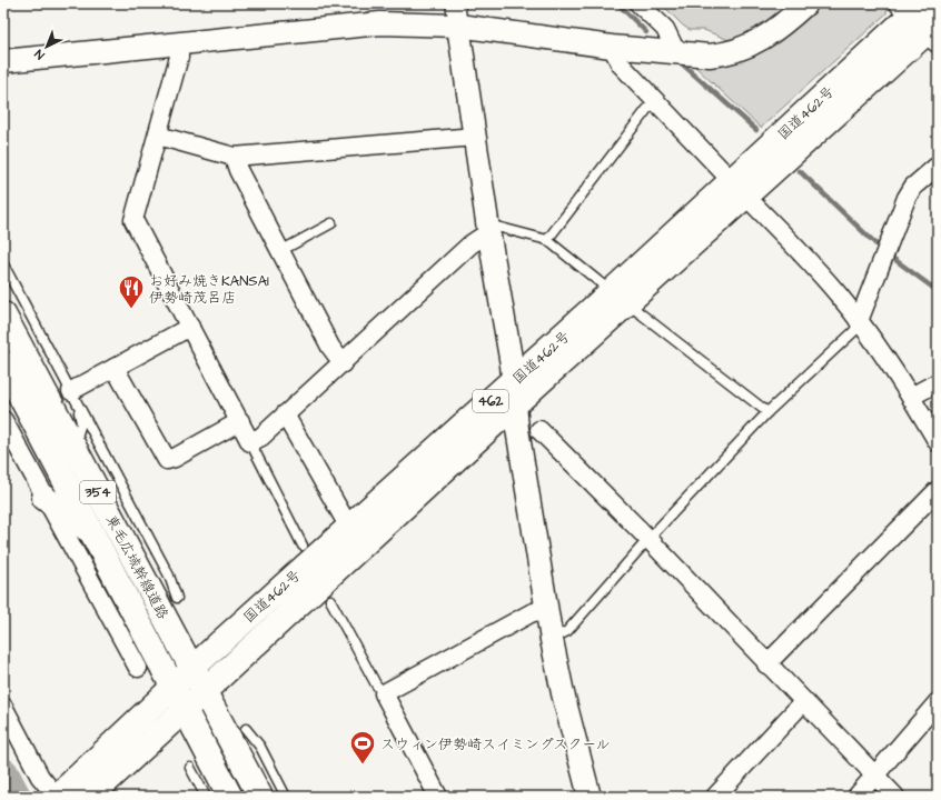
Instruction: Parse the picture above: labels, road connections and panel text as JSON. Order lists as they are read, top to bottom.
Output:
{
  "streets": {
    "highway": [
      "国道462号",
      "462",
      "354",
      "東毛広域幹線道路"
    ]
  },
  "crossings": [
    ["国道462号", "東毛広域幹線道路"]
  ],
  "places": {
    "restaurant": ["お好み焼きKANSAI 伊勢崎茂呂店"],
    "sports": ["スウィン伊勢崎スイミングスクール"]
  },
  "north": "bottom left"
}
